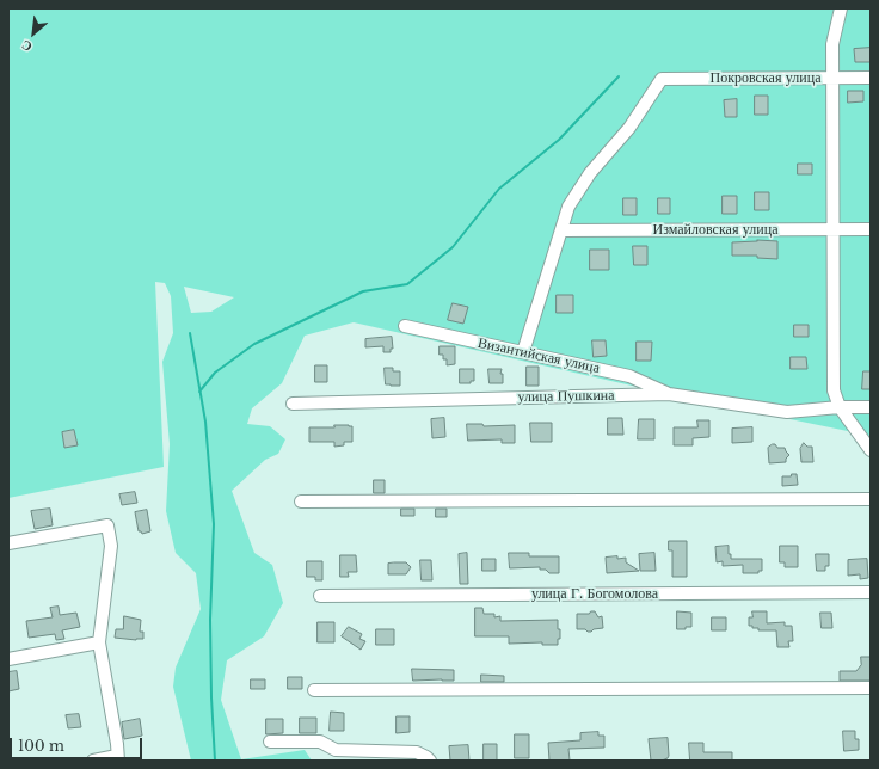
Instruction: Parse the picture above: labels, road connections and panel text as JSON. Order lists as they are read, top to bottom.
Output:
{
  "streets": {
    "street": [
      "Покровская улица",
      "Измайловская улица",
      "Византийская улица",
      "улица Пушкина",
      "улица Г. Богомолова"
    ]
  },
  "crossings": [
    ["Покровская улица", "Измайловская улица"],
    ["Византийская улица", "улица Пушкина"]
  ],
  "scale_bar": "100 m",
  "north": "bottom left"
}
